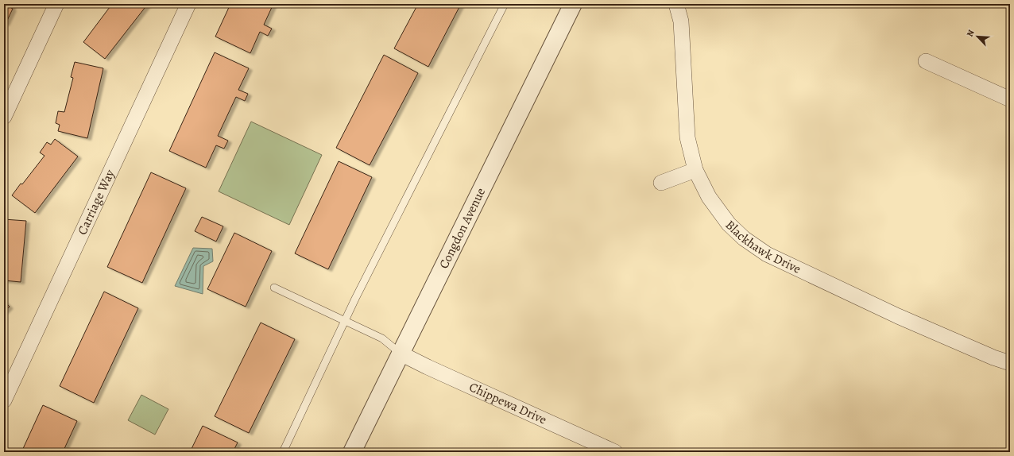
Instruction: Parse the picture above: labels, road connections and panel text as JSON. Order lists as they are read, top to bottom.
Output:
{
  "streets": {
    "street": [
      "Carriage Way",
      "Congdon Avenue",
      "Blackhawk Drive",
      "Chippewa Drive"
    ]
  },
  "crossings": [
    ["Congdon Avenue", "Chippewa Drive"]
  ],
  "north": "top left"
}
